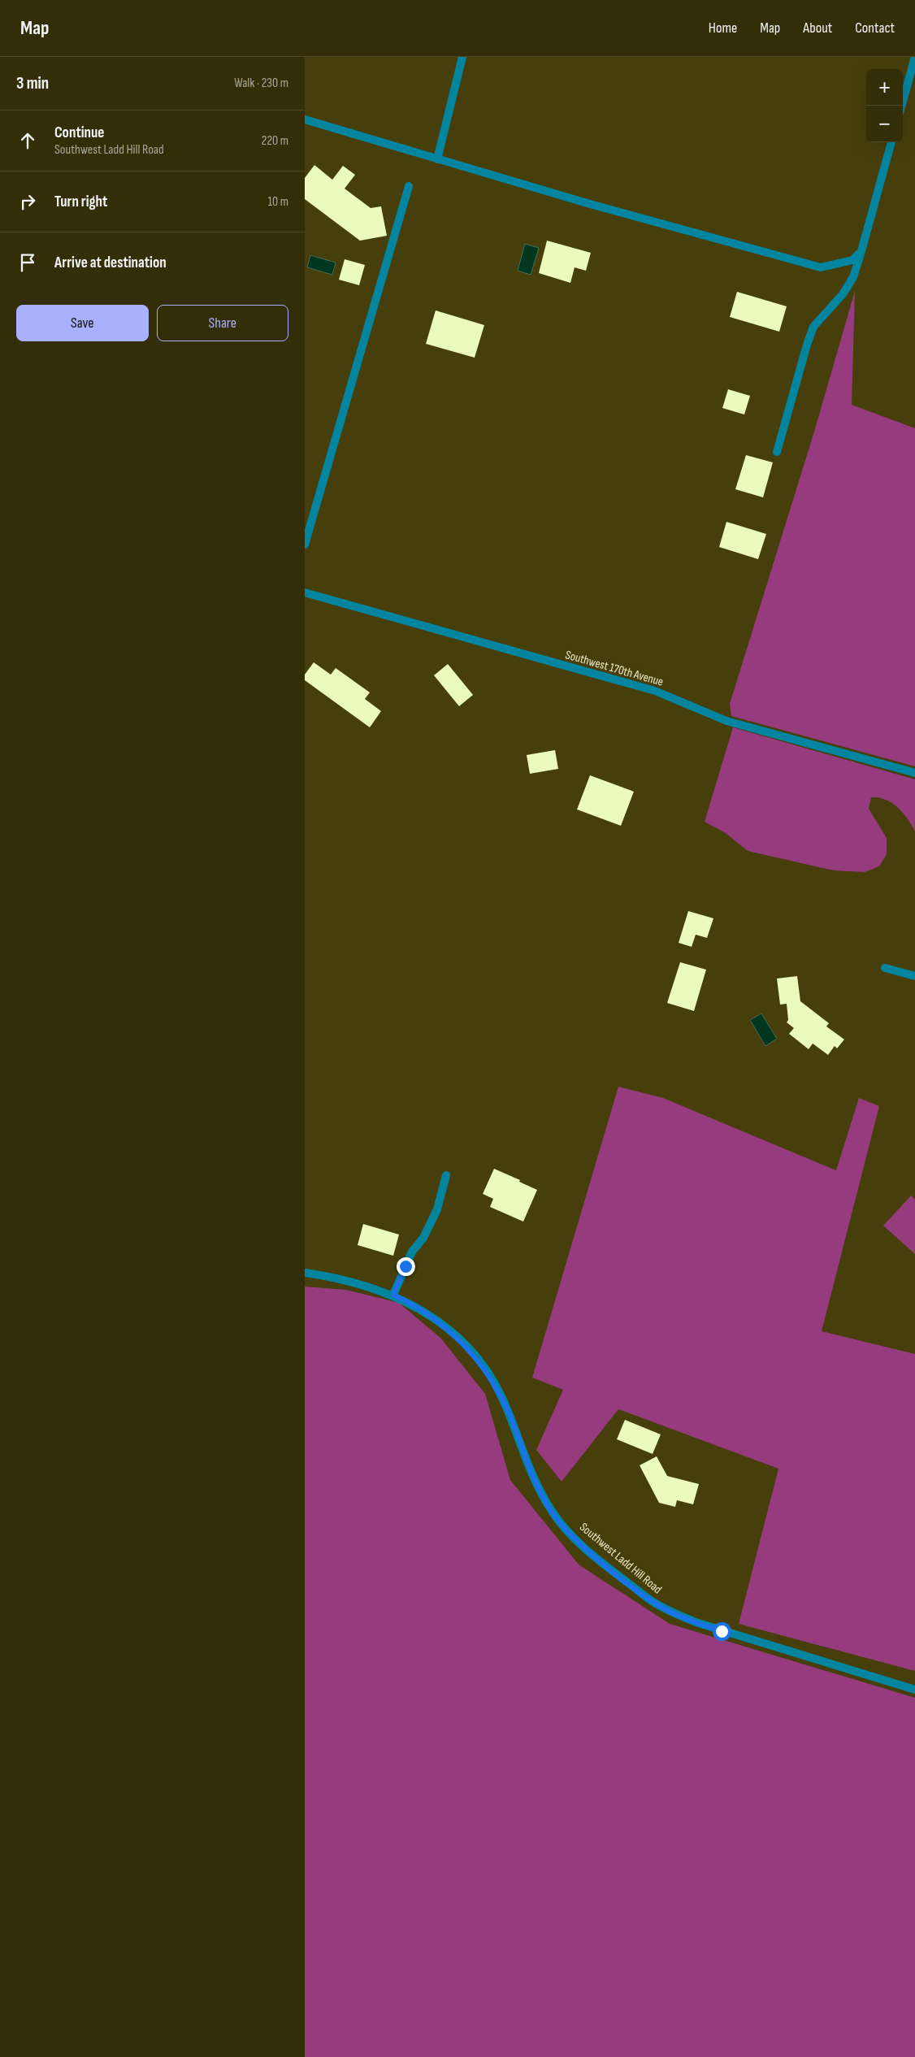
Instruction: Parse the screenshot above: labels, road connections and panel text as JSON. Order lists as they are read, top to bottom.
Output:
{
  "streets": {
    "street": ["Southwest 170th Avenue", "Southwest Ladd Hill Road"]
  },
  "page": {
    "header": "Map",
    "nav": [
      "Home",
      "Map",
      "About",
      "Contact"
    ],
    "heading": ["3 min", "Walk · 230 m"],
    "map_buttons": ["+", "−"],
    "list": [
      ["Continue", "Southwest Ladd Hill Road", "220 m"],
      ["Turn right", "10 m"],
      "Arrive at destination"
    ],
    "buttons": ["Save", "Share"]
  }
}
